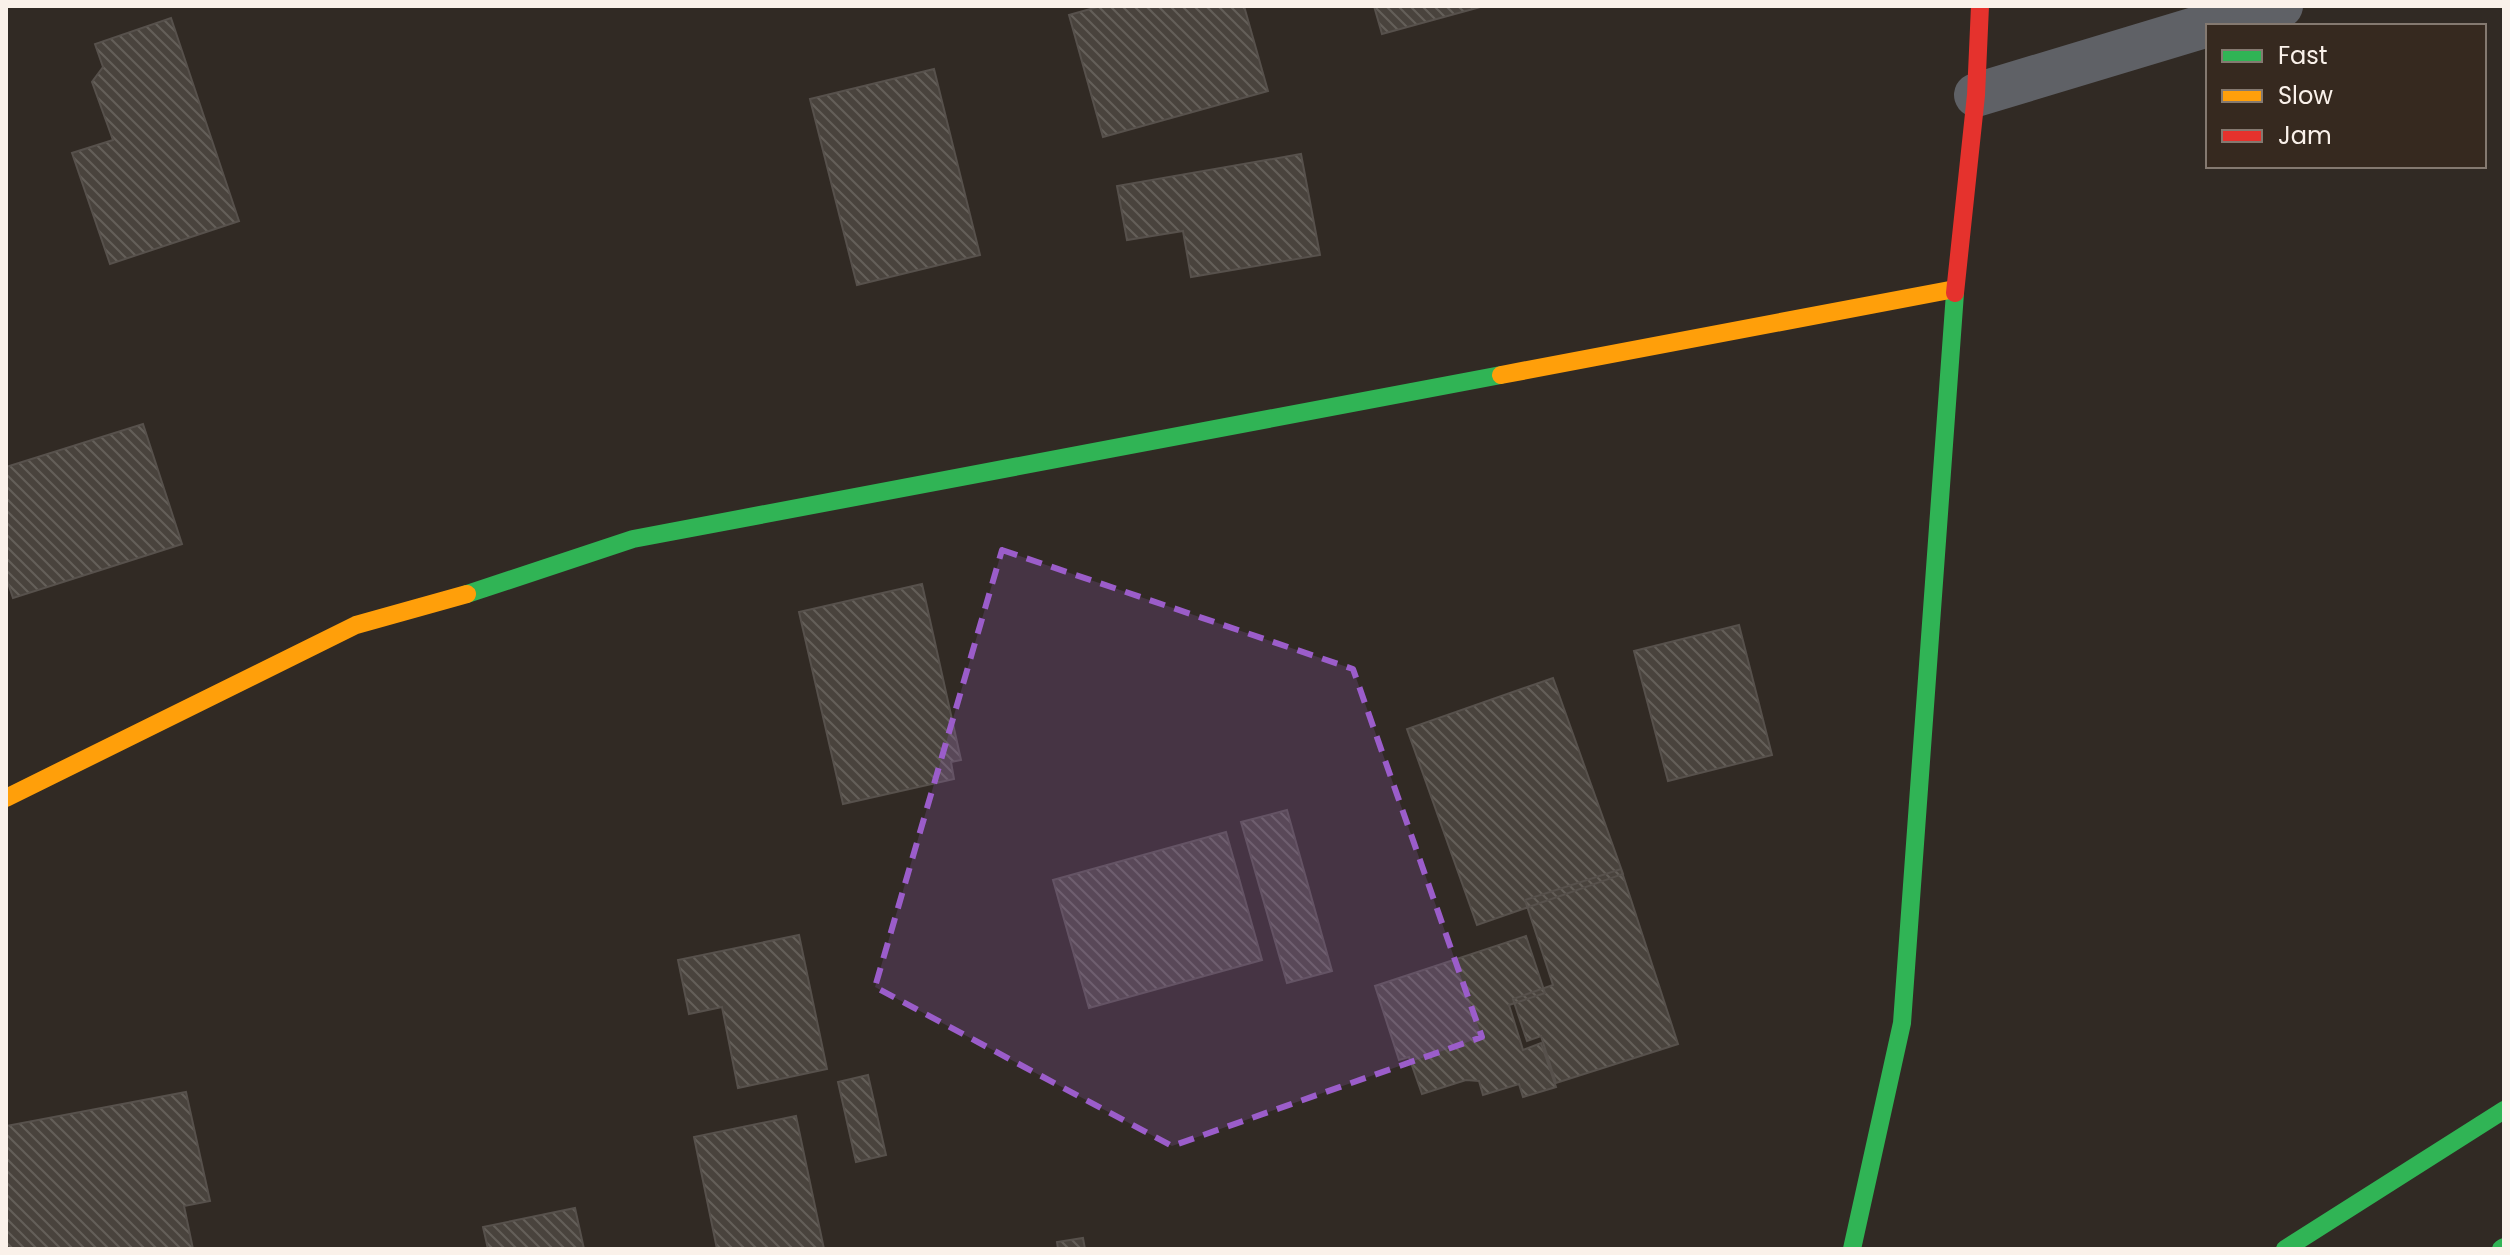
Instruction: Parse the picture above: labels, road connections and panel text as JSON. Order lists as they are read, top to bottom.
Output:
{
  "legend": ["Fast", "Slow", "Jam"]
}
